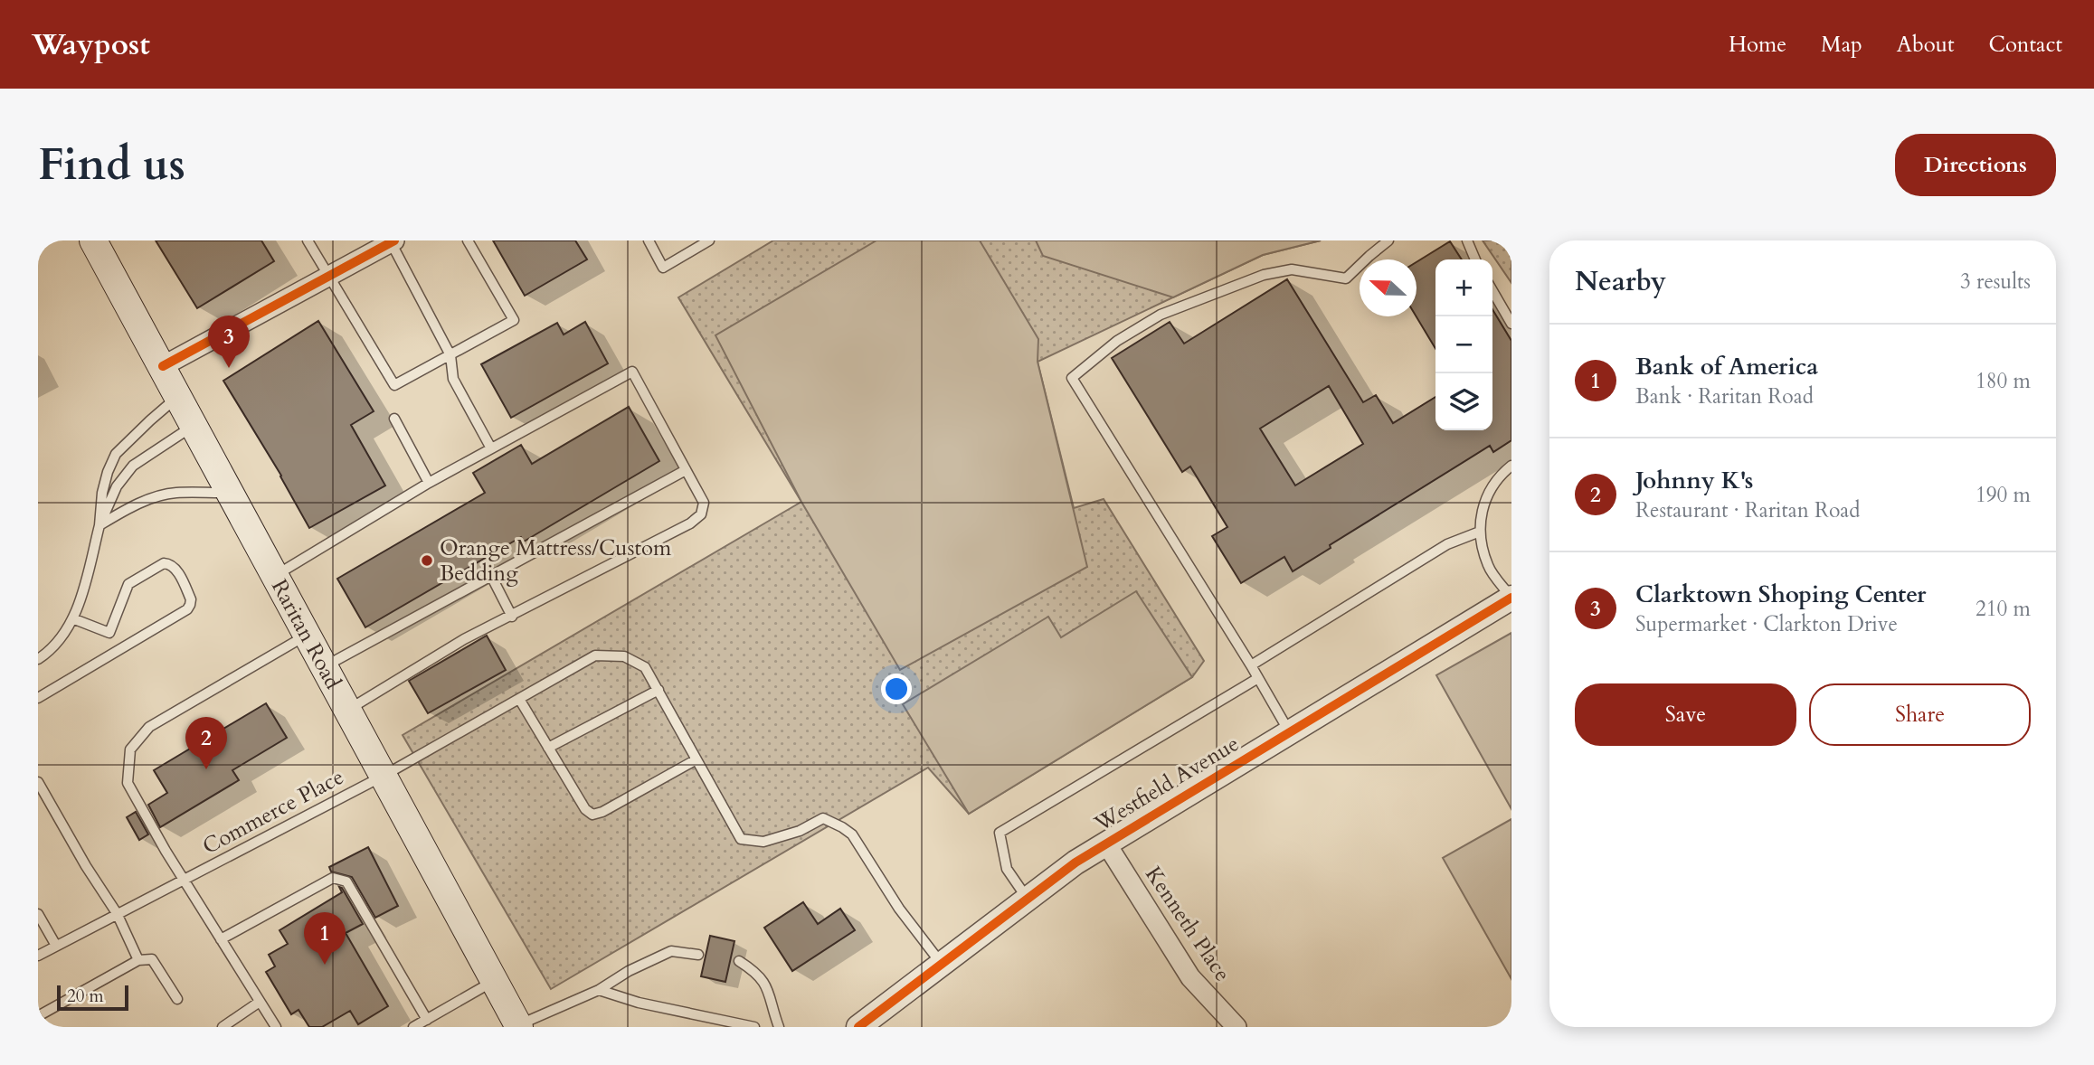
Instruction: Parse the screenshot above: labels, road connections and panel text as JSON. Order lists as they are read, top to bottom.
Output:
{
  "streets": {
    "main road": ["Raritan Road"],
    "street": ["Westfield Avenue", "Kenneth Place"],
    "lane": ["Commerce Place"]
  },
  "crossings": [
    ["Raritan Road", "Commerce Place"],
    ["Westfield Avenue", "Commerce Place"],
    ["Westfield Avenue", "Kenneth Place"]
  ],
  "places": ["Orange Mattress/Custom Bedding"],
  "scale_bar": "20 m",
  "north": "left",
  "page": {
    "header": "Waypost",
    "nav": [
      "Home",
      "Map",
      "About",
      "Contact"
    ],
    "buttons": [
      "Directions",
      ["Save", "Share"]
    ],
    "title": "Find us",
    "heading": ["Nearby", "3 results"],
    "map_buttons": ["+", "−"],
    "pins": ["3", "2", "1"],
    "list": [
      {
        "mark": "1",
        "name": "Bank of America",
        "note": "Bank · Raritan Road",
        "value": "180 m"
      },
      {
        "mark": "2",
        "name": "Johnny K's",
        "note": "Restaurant · Raritan Road",
        "value": "190 m"
      },
      {
        "mark": "3",
        "name": "Clarktown Shoping Center",
        "note": "Supermarket · Clarkton Drive",
        "value": "210 m"
      }
    ],
    "scale": "20 m"
  }
}
